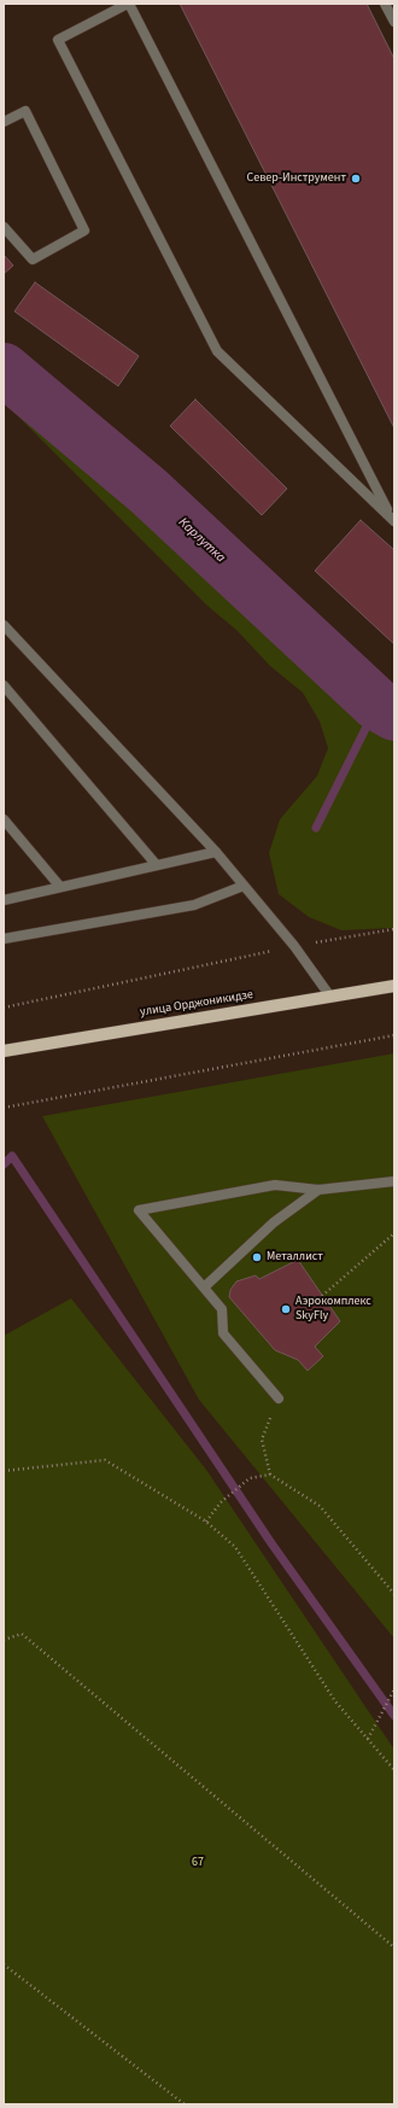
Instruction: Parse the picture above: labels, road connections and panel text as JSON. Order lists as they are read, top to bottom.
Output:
{
  "streets": {
    "main road": ["улица Орджоникидзе"]
  },
  "water": ["Карлутка"],
  "parks": ["67"],
  "places": ["Север-Инструмент", "Металлист", "Аэрокомплекс SkyFly"]
}
